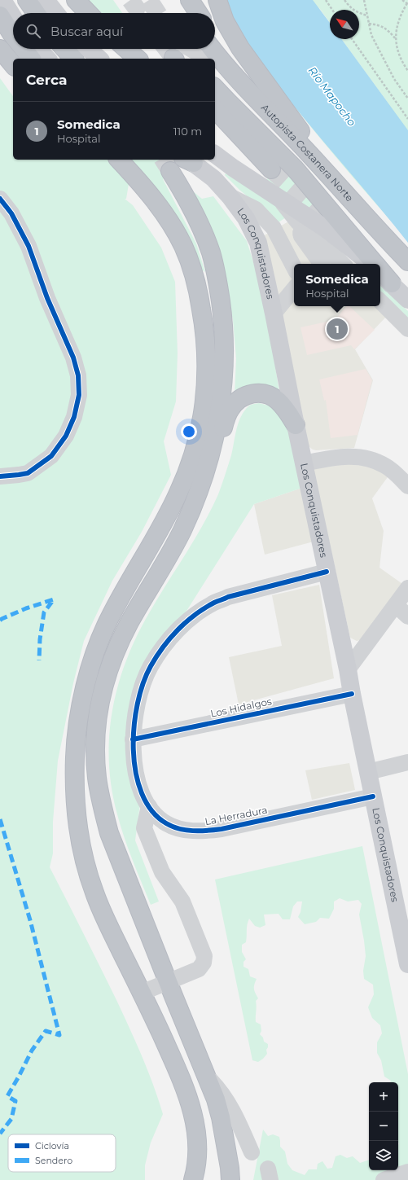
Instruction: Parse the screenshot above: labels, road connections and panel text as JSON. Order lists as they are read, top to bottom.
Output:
{
  "streets": {
    "highway": ["Autopista Costanera Norte"],
    "main road": ["Los Conquistadores"],
    "street": ["Los Hidalgos", "La Herradura"]
  },
  "crossings": [
    ["Los Conquistadores", "Los Hidalgos"],
    ["Los Conquistadores", "La Herradura"],
    ["Los Hidalgos", "La Herradura"]
  ],
  "water": ["Río Mapocho"],
  "legend": ["Ciclovía", "Sendero"],
  "north": "top left",
  "page": {
    "search": "Buscar aquí",
    "heading": "Cerca",
    "list": [
      {
        "mark": "1",
        "name": "Somedica",
        "note": "Hospital",
        "value": "110 m"
      }
    ],
    "popup": ["Somedica", "Hospital"],
    "pins": "1",
    "map_buttons": ["+", "−"]
  }
}
